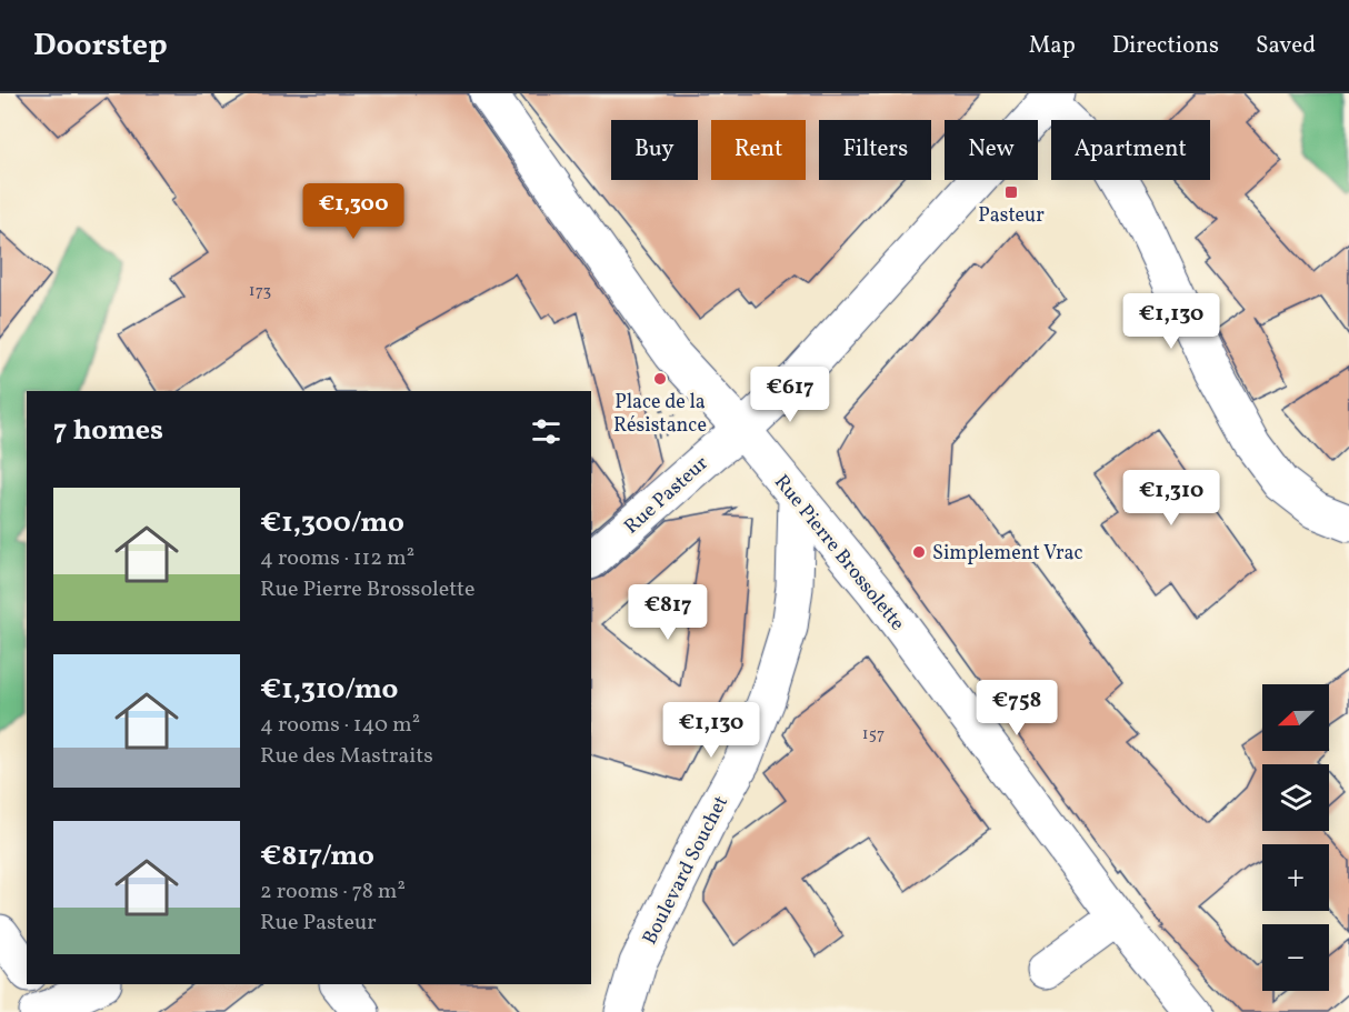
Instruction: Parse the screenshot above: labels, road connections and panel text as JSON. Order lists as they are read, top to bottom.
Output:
{
  "streets": {
    "street": ["Rue Pasteur", "Rue Pierre Brossolette", "Boulevard Souchet"]
  },
  "crossings": [
    ["Rue Pasteur", "Rue Pierre Brossolette"],
    ["Rue Pierre Brossolette", "Boulevard Souchet"]
  ],
  "places": {
    "transit": ["Pasteur"],
    "other": ["Place de la Résistance", "Simplement Vrac"]
  },
  "house_numbers": ["173", "157"],
  "north": "left",
  "page": {
    "header": "Doorstep",
    "nav": ["Map", "Directions", "Saved"],
    "chip": [
      "Buy",
      "Rent",
      "Filters",
      "New",
      "Apartment"
    ],
    "price": [
      "€1,300",
      "€1,130",
      "€617",
      "€1,310",
      "€817",
      "€758",
      "€1,130"
    ],
    "heading": "7 homes",
    "list": [
      {
        "name": "€1,300/mo",
        "note": "4 rooms · 112 m² · Rue Pierre Brossolette"
      },
      {
        "name": "€1,310/mo",
        "note": "4 rooms · 140 m² · Rue des Mastraits"
      },
      {
        "name": "€817/mo",
        "note": "2 rooms · 78 m² · Rue Pasteur"
      }
    ],
    "map_buttons": ["+", "−"]
  }
}
